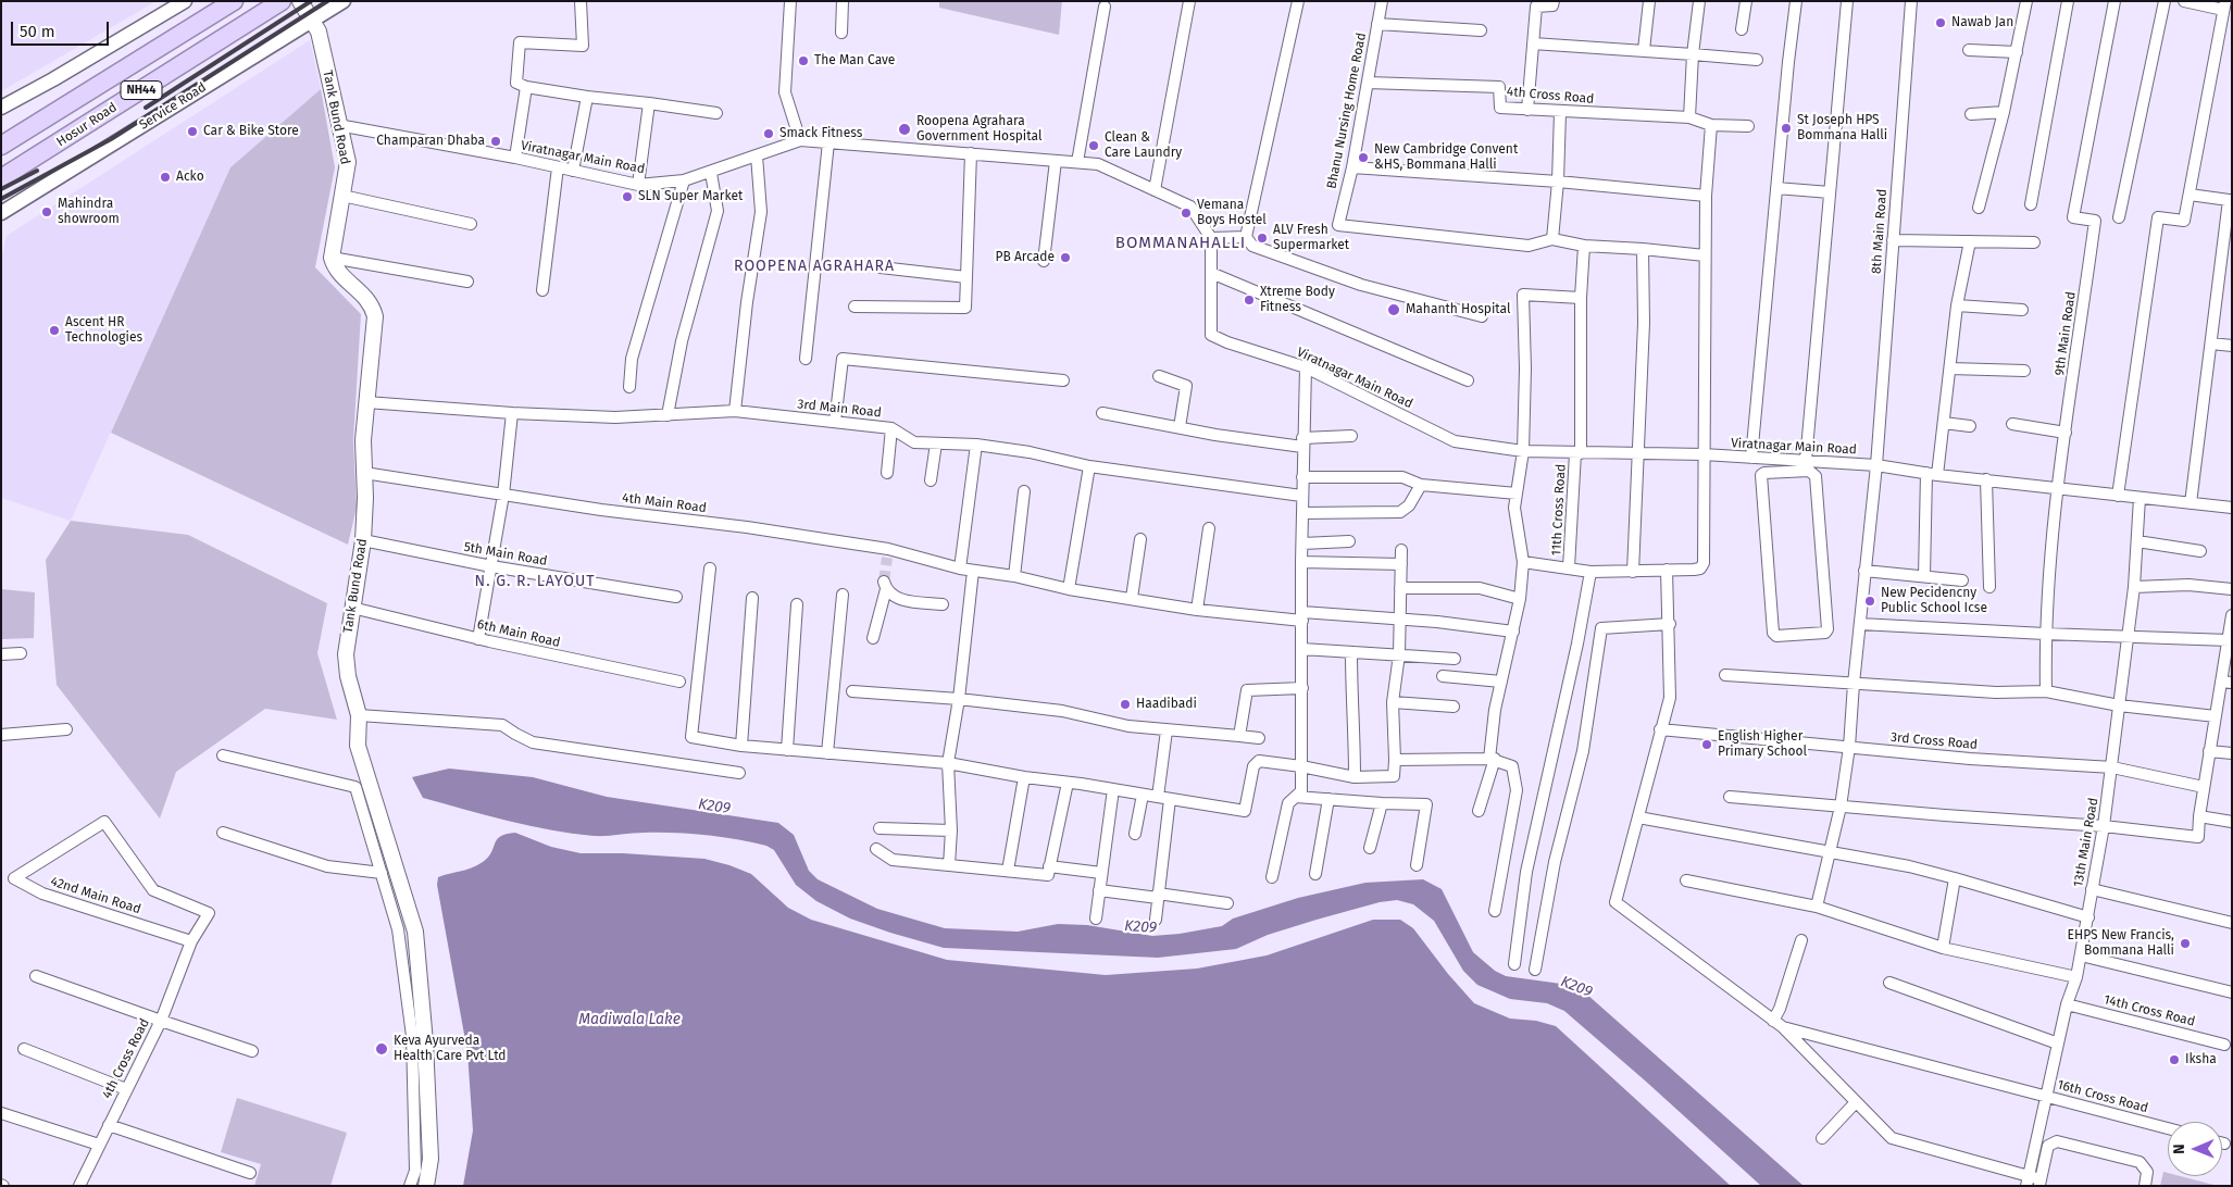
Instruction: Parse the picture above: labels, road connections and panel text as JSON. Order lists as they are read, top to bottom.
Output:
{
  "streets": {
    "highway": ["NH44", "Hosur Road"],
    "main road": ["Tank Bund Road"],
    "street": [
      "4th Cross Road",
      "Service Road",
      "Bhanu Nursing Home Road",
      "Viratnagar Main Road",
      "8th Main Road",
      "9th Main Road",
      "3rd Main Road",
      "4th Main Road",
      "11th Cross Road",
      "5th Main Road",
      "6th Main Road",
      "3rd Cross Road",
      "13th Main Road",
      "42nd Main Road",
      "14th Cross Road",
      "16th Cross Road"
    ]
  },
  "crossings": [
    ["4th Cross Road", "Bhanu Nursing Home Road"],
    ["4th Cross Road", "42nd Main Road"],
    ["Service Road", "Tank Bund Road"],
    ["Tank Bund Road", "Viratnagar Main Road"],
    ["Tank Bund Road", "3rd Main Road"],
    ["Tank Bund Road", "4th Main Road"],
    ["Tank Bund Road", "5th Main Road"],
    ["Tank Bund Road", "6th Main Road"],
    ["Viratnagar Main Road", "8th Main Road"],
    ["Viratnagar Main Road", "9th Main Road"],
    ["Viratnagar Main Road", "11th Cross Road"],
    ["Viratnagar Main Road", "13th Main Road"],
    ["8th Main Road", "3rd Cross Road"],
    ["3rd Cross Road", "13th Main Road"],
    ["13th Main Road", "14th Cross Road"],
    ["13th Main Road", "16th Cross Road"]
  ],
  "districts": ["BOMMANAHALLI", "ROOPENA AGRAHARA", "N. G. R. LAYOUT"],
  "water": ["K209", "Madiwala Lake"],
  "places": [
    "Nawab Jan",
    "The Man Cave",
    "St Joseph HPS Bommana Halli",
    "Roopena Agrahara Government Hospital",
    "Car & Bike Store",
    "Smack Fitness",
    "Champaran Dhaba",
    "Clean & Care Laundry",
    "New Cambridge Convent &HS, Bommana Halli",
    "Acko",
    "SLN Super Market",
    "Mahindra showroom",
    "Vemana Boys Hostel",
    "ALV Fresh Supermarket",
    "PB Arcade",
    "Xtreme Body Fitness",
    "Mahanth Hospital",
    "Ascent HR Technologies",
    "New Pecidencny Public School Icse",
    "Haadibadi",
    "English Higher Primary School",
    "EHPS New Francis, Bommana Halli",
    "Keva Ayurveda Health Care Pvt Ltd",
    "Iksha"
  ],
  "scale_bar": "50 m",
  "north": "left"
}
